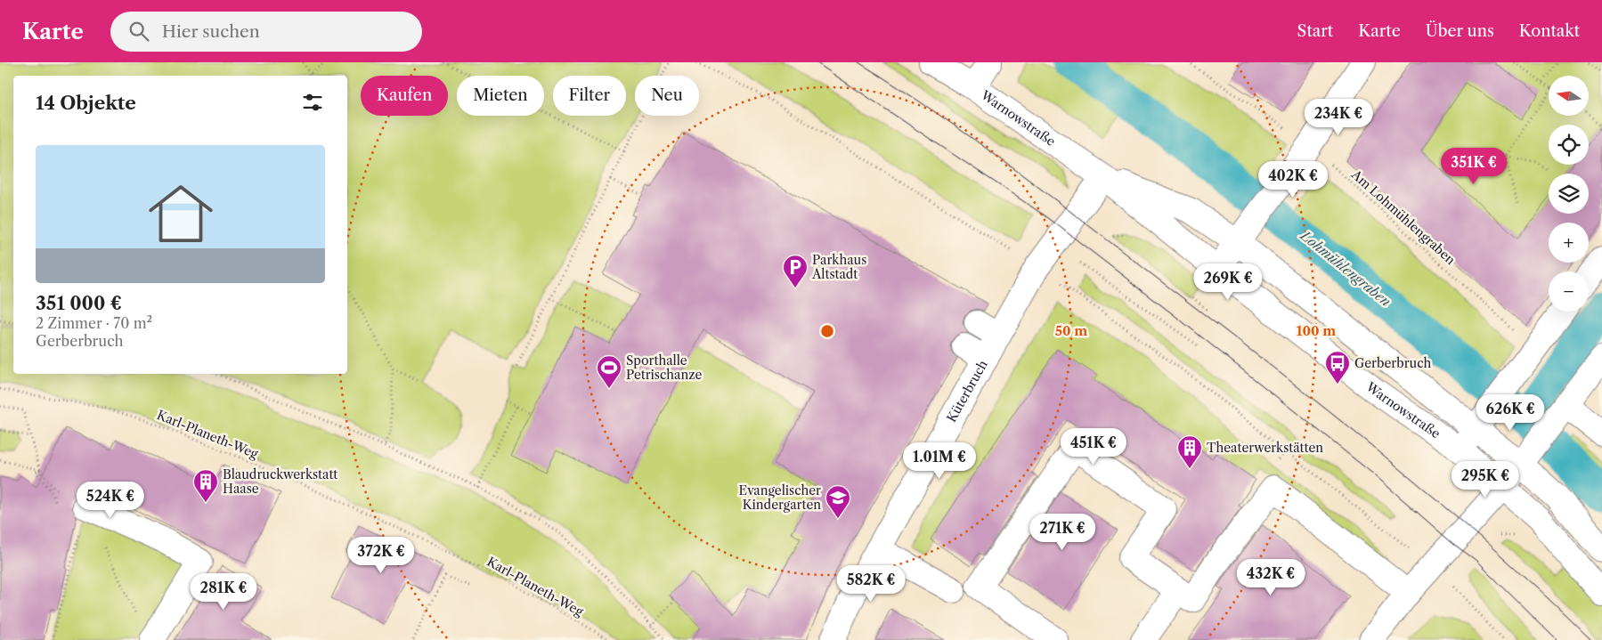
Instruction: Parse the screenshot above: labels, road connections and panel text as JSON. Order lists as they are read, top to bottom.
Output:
{
  "streets": {
    "street": ["Warnowstraße", "Küterbruch"],
    "path": ["Am Lohmühlengraben", "Karl-Planeth-Weg"]
  },
  "crossings": [
    ["Warnowstraße", "Küterbruch"]
  ],
  "water": ["Lohmühlengraben"],
  "places": {
    "parking": ["Parkhaus Altstadt"],
    "bus stop": ["Gerberbruch"],
    "sports": ["Sporthalle Petrischanze"],
    "building": ["Theaterwerkstätten", "Blaudruckwerkstatt Haase"],
    "school or university": ["Evangelischer Kindergarten"]
  },
  "north": "left",
  "page": {
    "header": "Karte",
    "search": "Hier suchen",
    "nav": [
      "Start",
      "Karte",
      "Über uns",
      "Kontakt"
    ],
    "map_buttons": ["+", "−"],
    "chip": [
      "Kaufen",
      "Mieten",
      "Filter",
      "Neu"
    ],
    "heading": "14 Objekte",
    "price": [
      "234K €",
      "351K €",
      "402K €",
      "269K €",
      "626K €",
      "451K €",
      "1.01M €",
      "295K €",
      "524K €",
      "271K €",
      "372K €",
      "432K €",
      "582K €",
      "281K €"
    ],
    "list": [
      {
        "name": "351 000 €",
        "note": "2 Zimmer · 70 m² · Gerberbruch"
      }
    ]
  },
  "rings": ["50 m", "100 m"]
}
